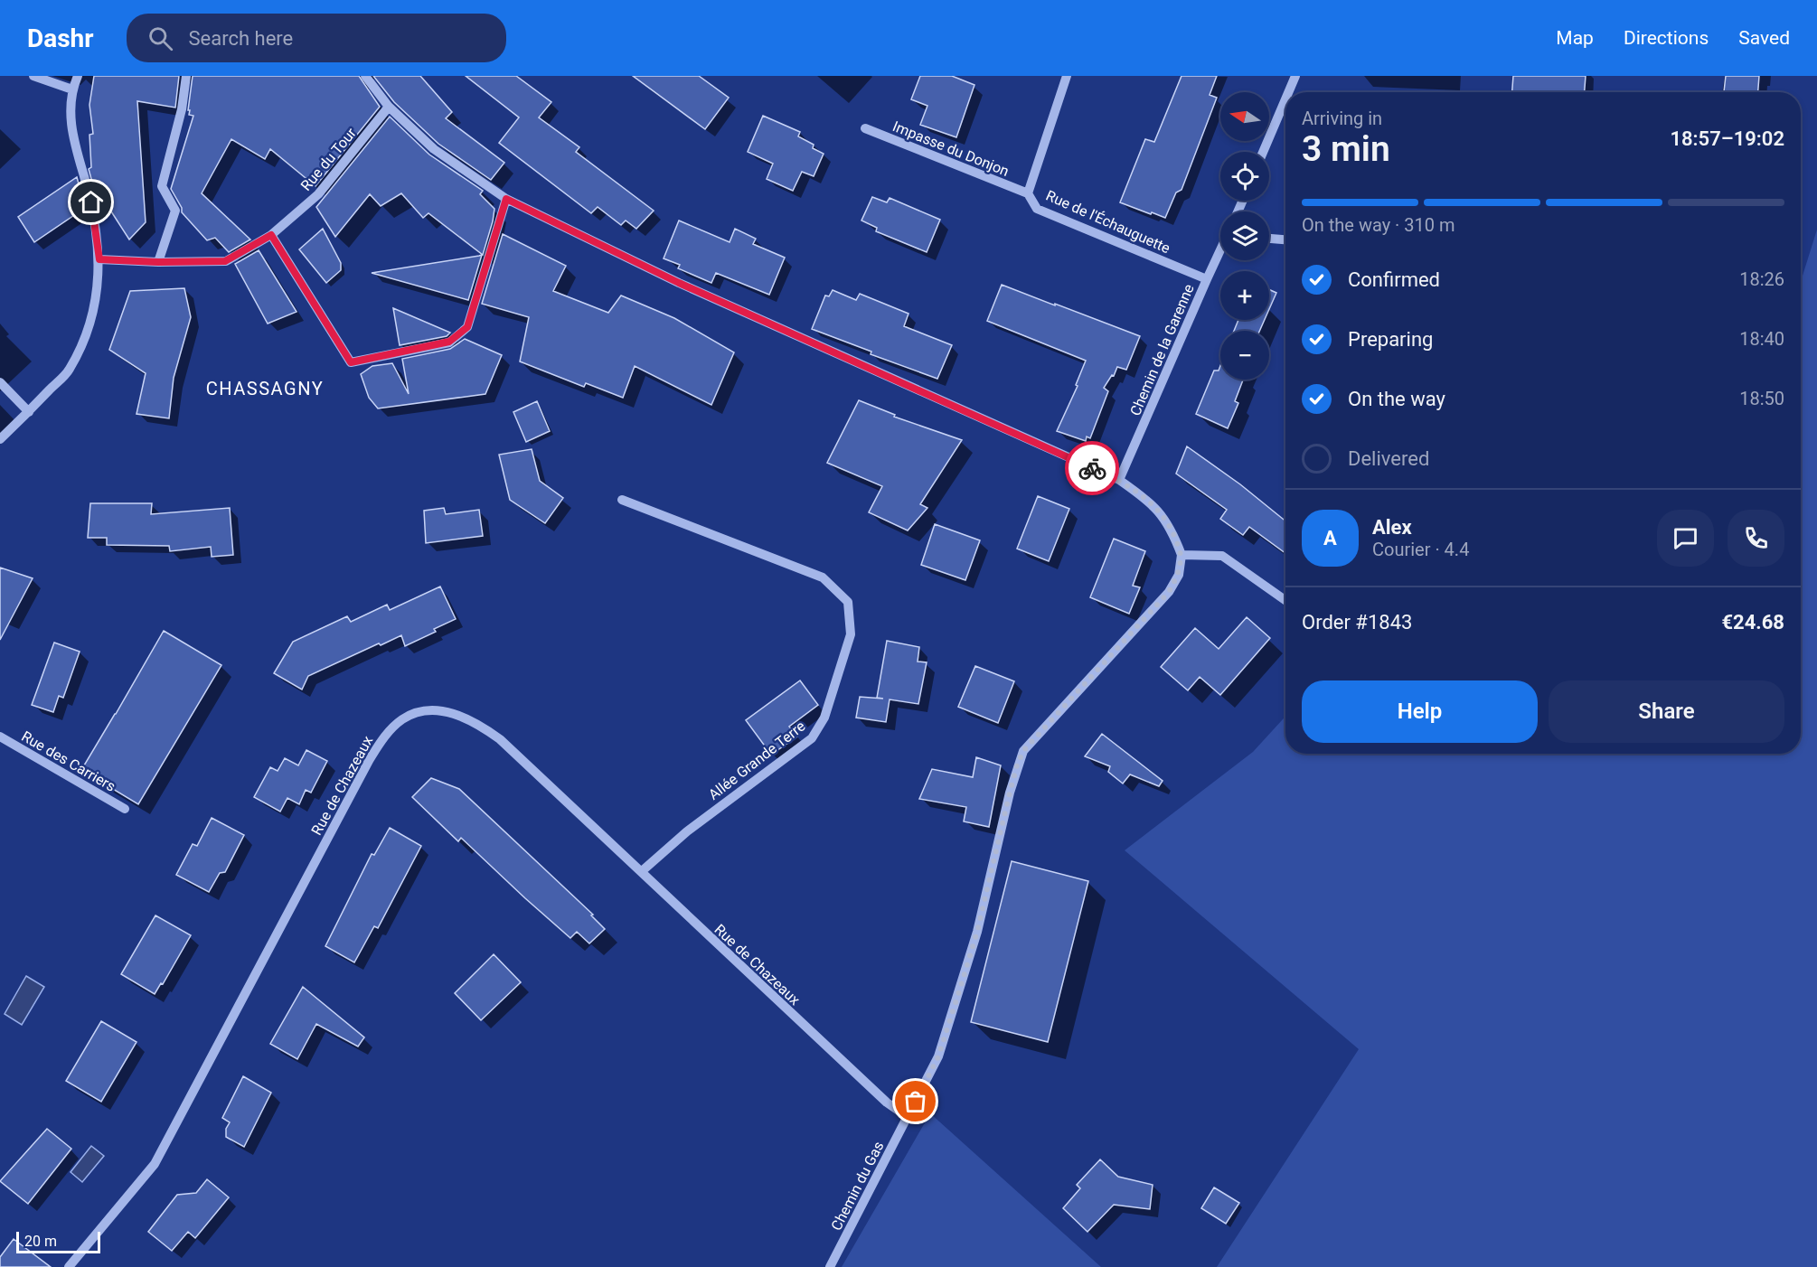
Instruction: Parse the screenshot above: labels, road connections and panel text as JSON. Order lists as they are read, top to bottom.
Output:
{
  "streets": {
    "street": [
      "Impasse du Donjon",
      "Rue du Tour",
      "Rue de l'Échauguette",
      "Chemin de la Garenne",
      "Allée Grande Terre",
      "Rue des Carriers",
      "Rue de Chazeaux",
      "Chemin du Gas"
    ]
  },
  "crossings": [
    ["Impasse du Donjon", "Rue de l'Échauguette"],
    ["Rue de l'Échauguette", "Chemin de la Garenne"],
    ["Allée Grande Terre", "Rue de Chazeaux"],
    ["Rue de Chazeaux", "Chemin du Gas"]
  ],
  "districts": ["CHASSAGNY"],
  "scale_bar": "20 m",
  "north": "left",
  "page": {
    "header": "Dashr",
    "search": "Search here",
    "nav": ["Map", "Directions", "Saved"],
    "map_buttons": ["+", "−"],
    "heading": ["3 min", "Arriving in", "18:57–19:02"],
    "panel": [
      "Alex",
      "Courier · 4.4",
      "Order #1843",
      "€24.68"
    ],
    "bar": "On the way · 310 m",
    "list": [
      ["Confirmed", "18:26"],
      ["Preparing", "18:40"],
      ["On the way", "18:50"],
      "Delivered"
    ],
    "round": "A",
    "buttons": ["Help", "Share"],
    "scale": "20 m"
  }
}
